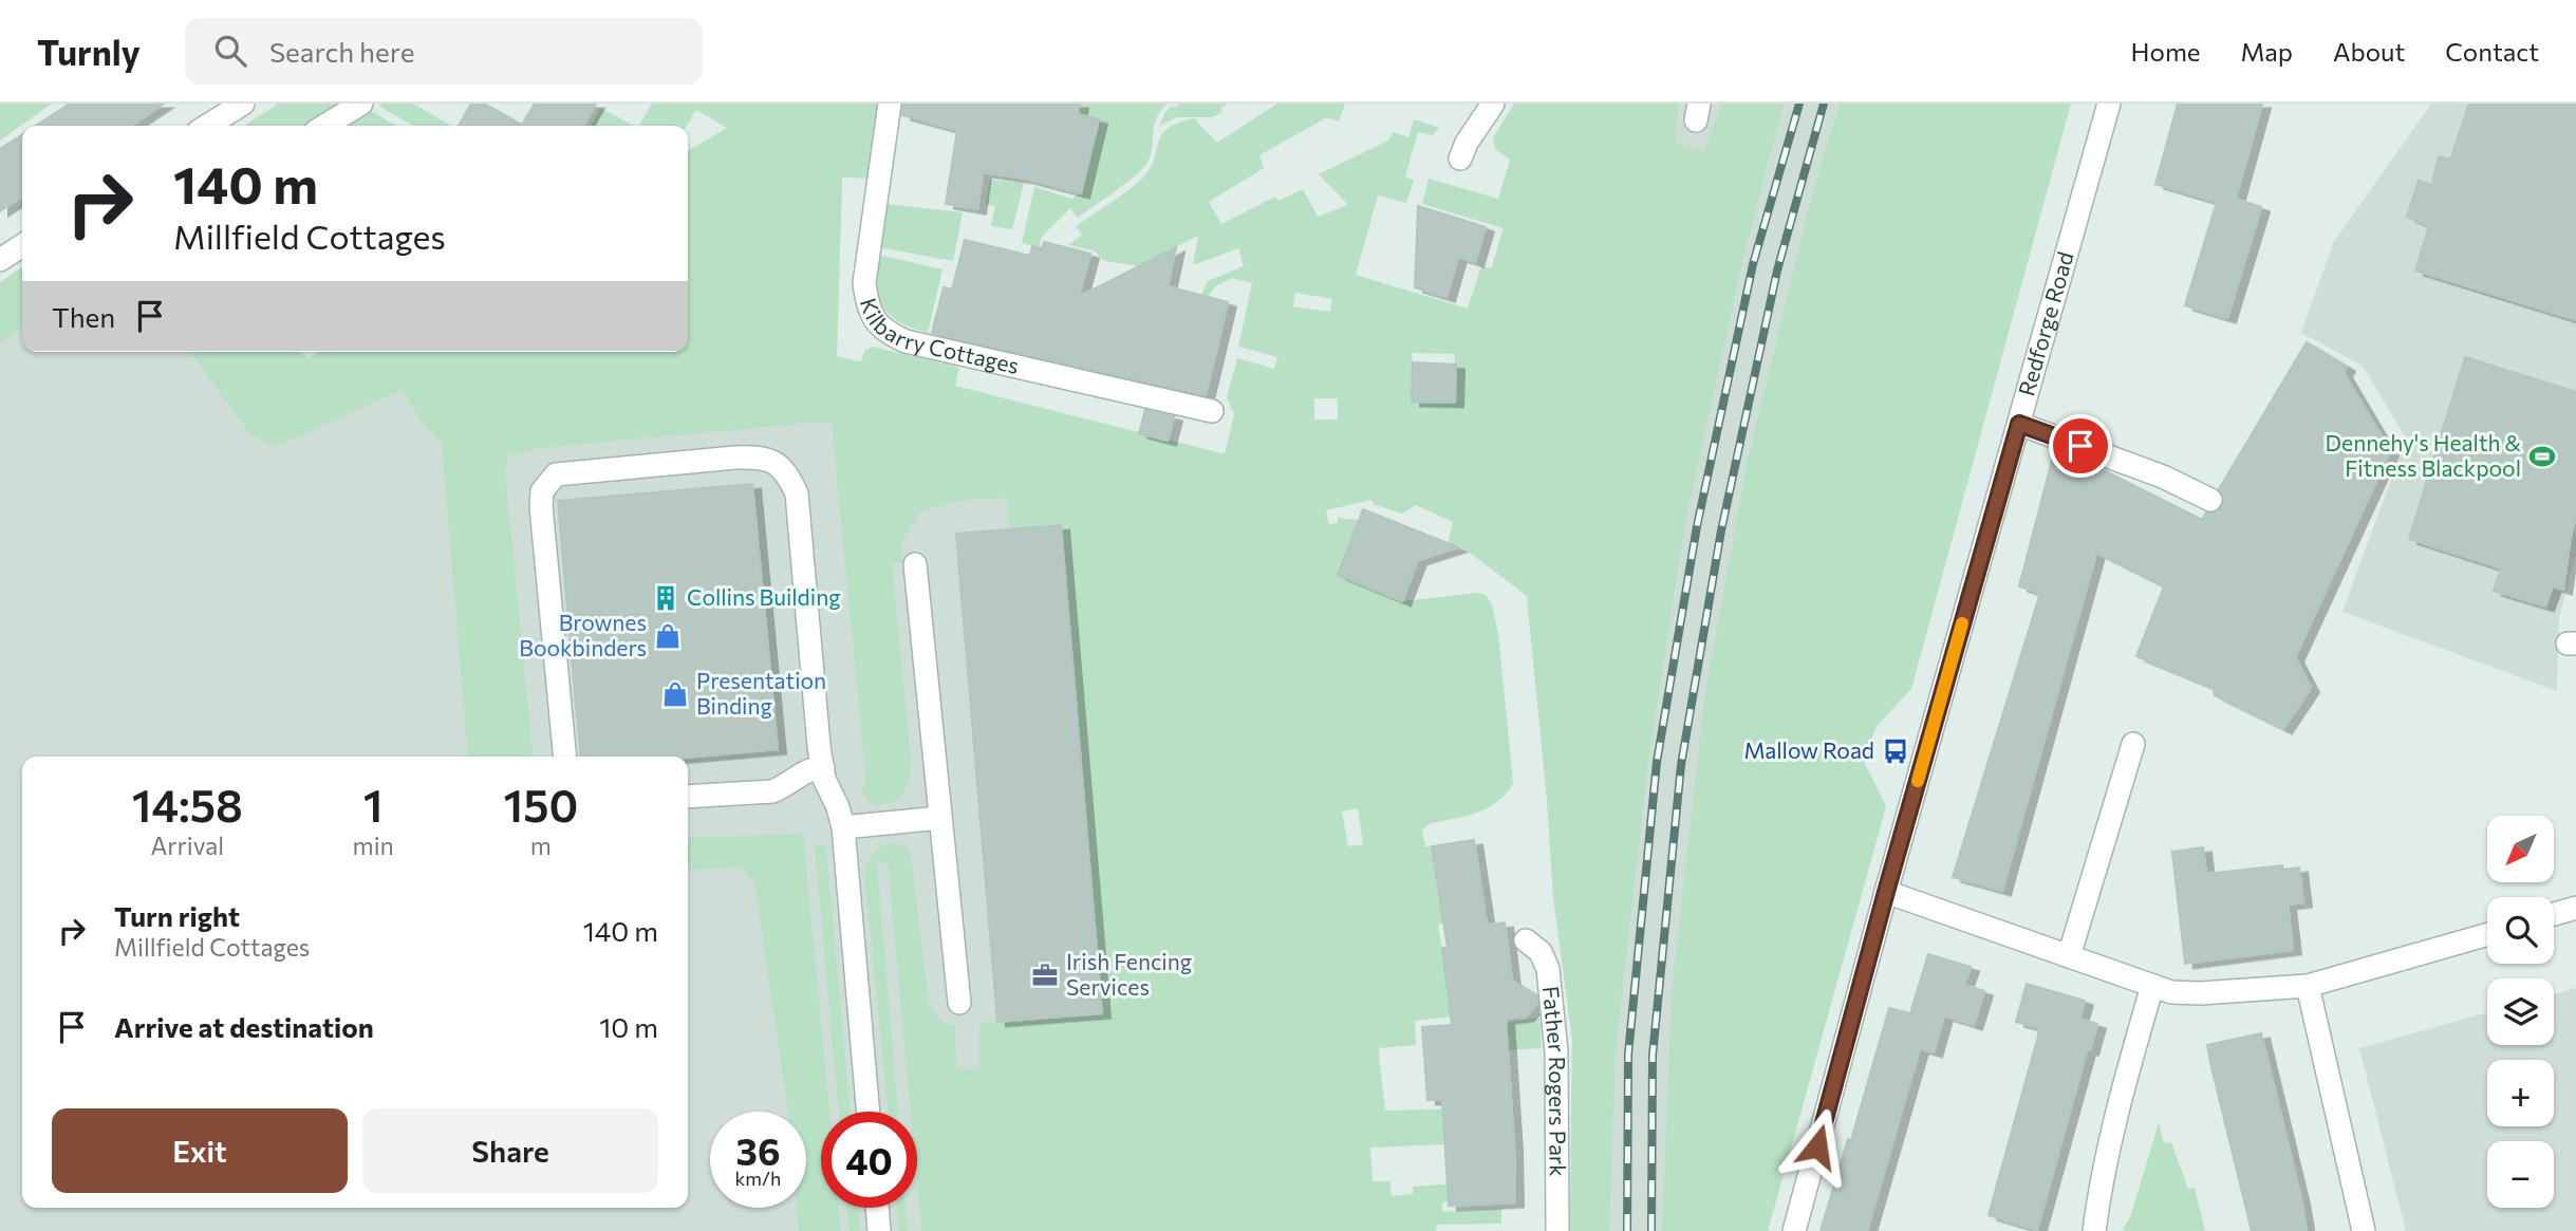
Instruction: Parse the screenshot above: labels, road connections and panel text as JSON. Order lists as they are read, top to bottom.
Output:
{
  "streets": {
    "street": ["Redforge Road", "Kilbarry Cottages", "Father Rogers Park"]
  },
  "places": {
    "sports": ["Dennehy's Health & Fitness Blackpool"],
    "building": ["Collins Building"],
    "shop": ["Brownes Bookbinders", "Presentation Binding"],
    "bus stop": ["Mallow Road"],
    "office": ["Irish Fencing Services"]
  },
  "north": "bottom left",
  "page": {
    "header": "Turnly",
    "search": "Search here",
    "nav": [
      "Home",
      "Map",
      "About",
      "Contact"
    ],
    "turn": ["140 m", "Millfield Cottages"],
    "then": "Then",
    "eta": [
      "14:58",
      "Arrival",
      "1",
      "min",
      "150",
      "m"
    ],
    "map_buttons": ["+", "−"],
    "list": [
      {
        "name": "Turn right",
        "note": "Millfield Cottages",
        "value": "140 m"
      },
      {
        "name": "Arrive at destination",
        "value": "10 m"
      }
    ],
    "buttons": ["Exit", "Share"],
    "speed": "36 km/h",
    "limit": "40"
  }
}
